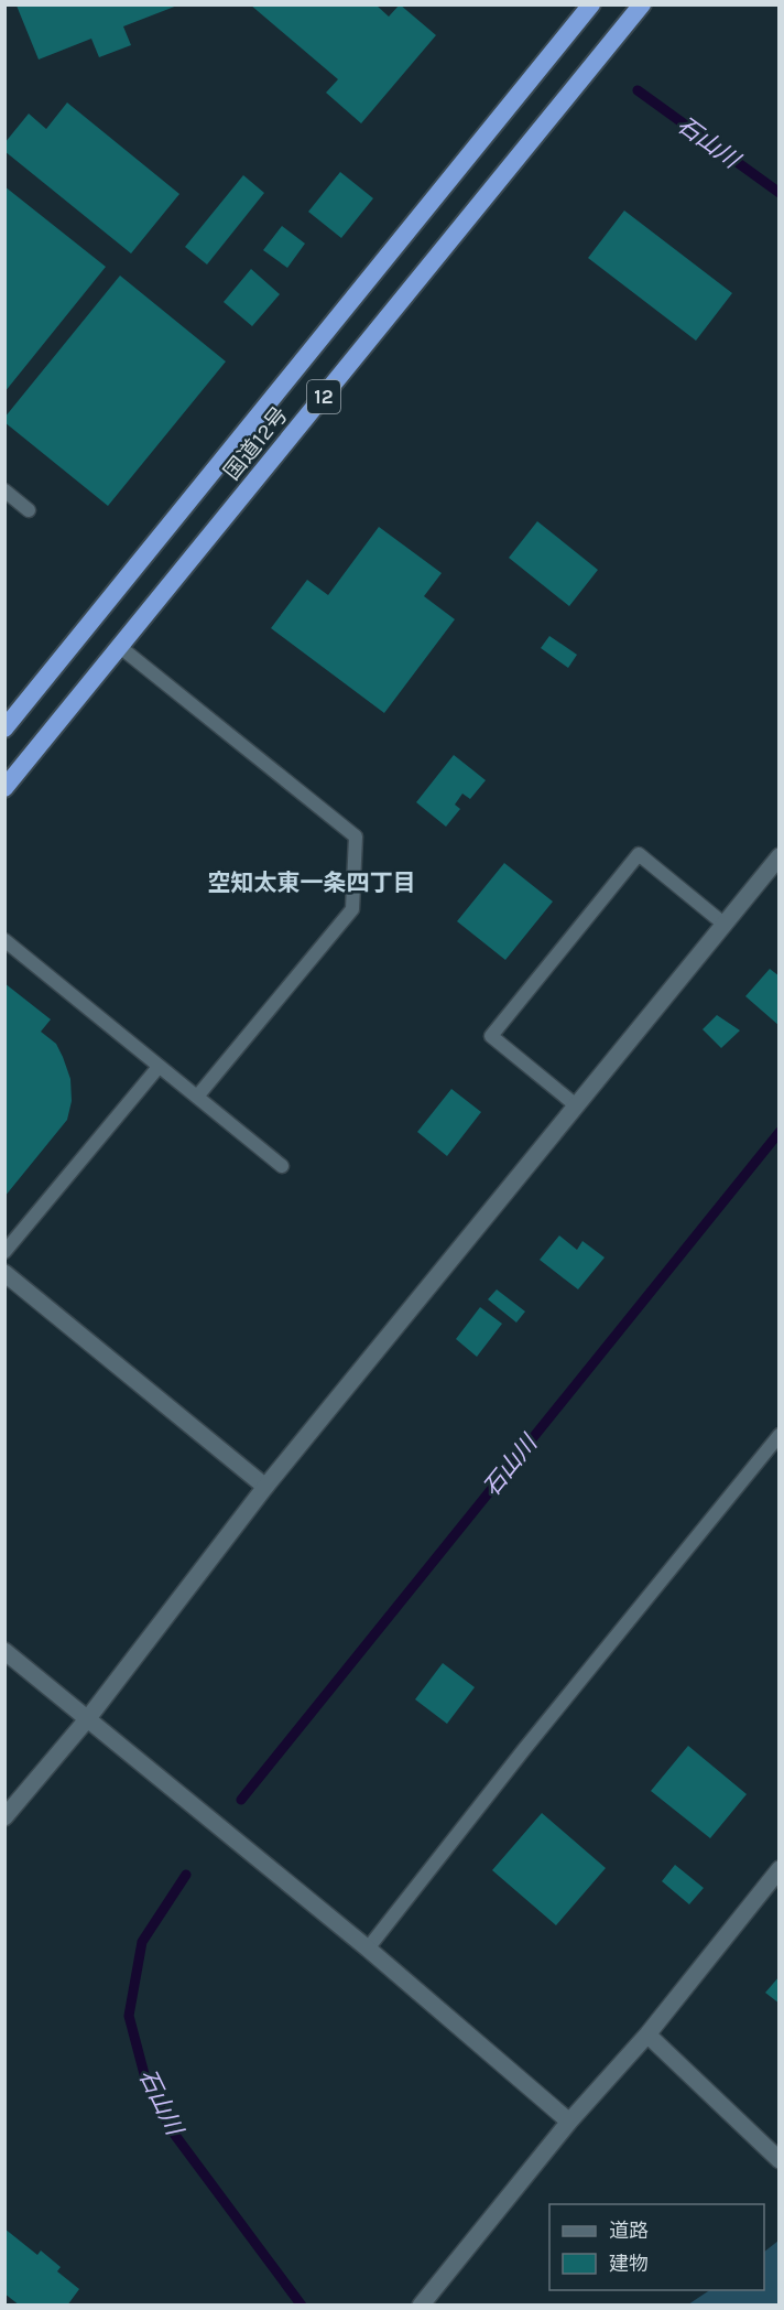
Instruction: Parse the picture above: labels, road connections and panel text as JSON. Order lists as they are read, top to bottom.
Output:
{
  "streets": {
    "highway": ["12", "国道12号"]
  },
  "districts": ["空知太東一条四丁目"],
  "water": ["石山川"],
  "legend": ["道路", "建物"]
}
